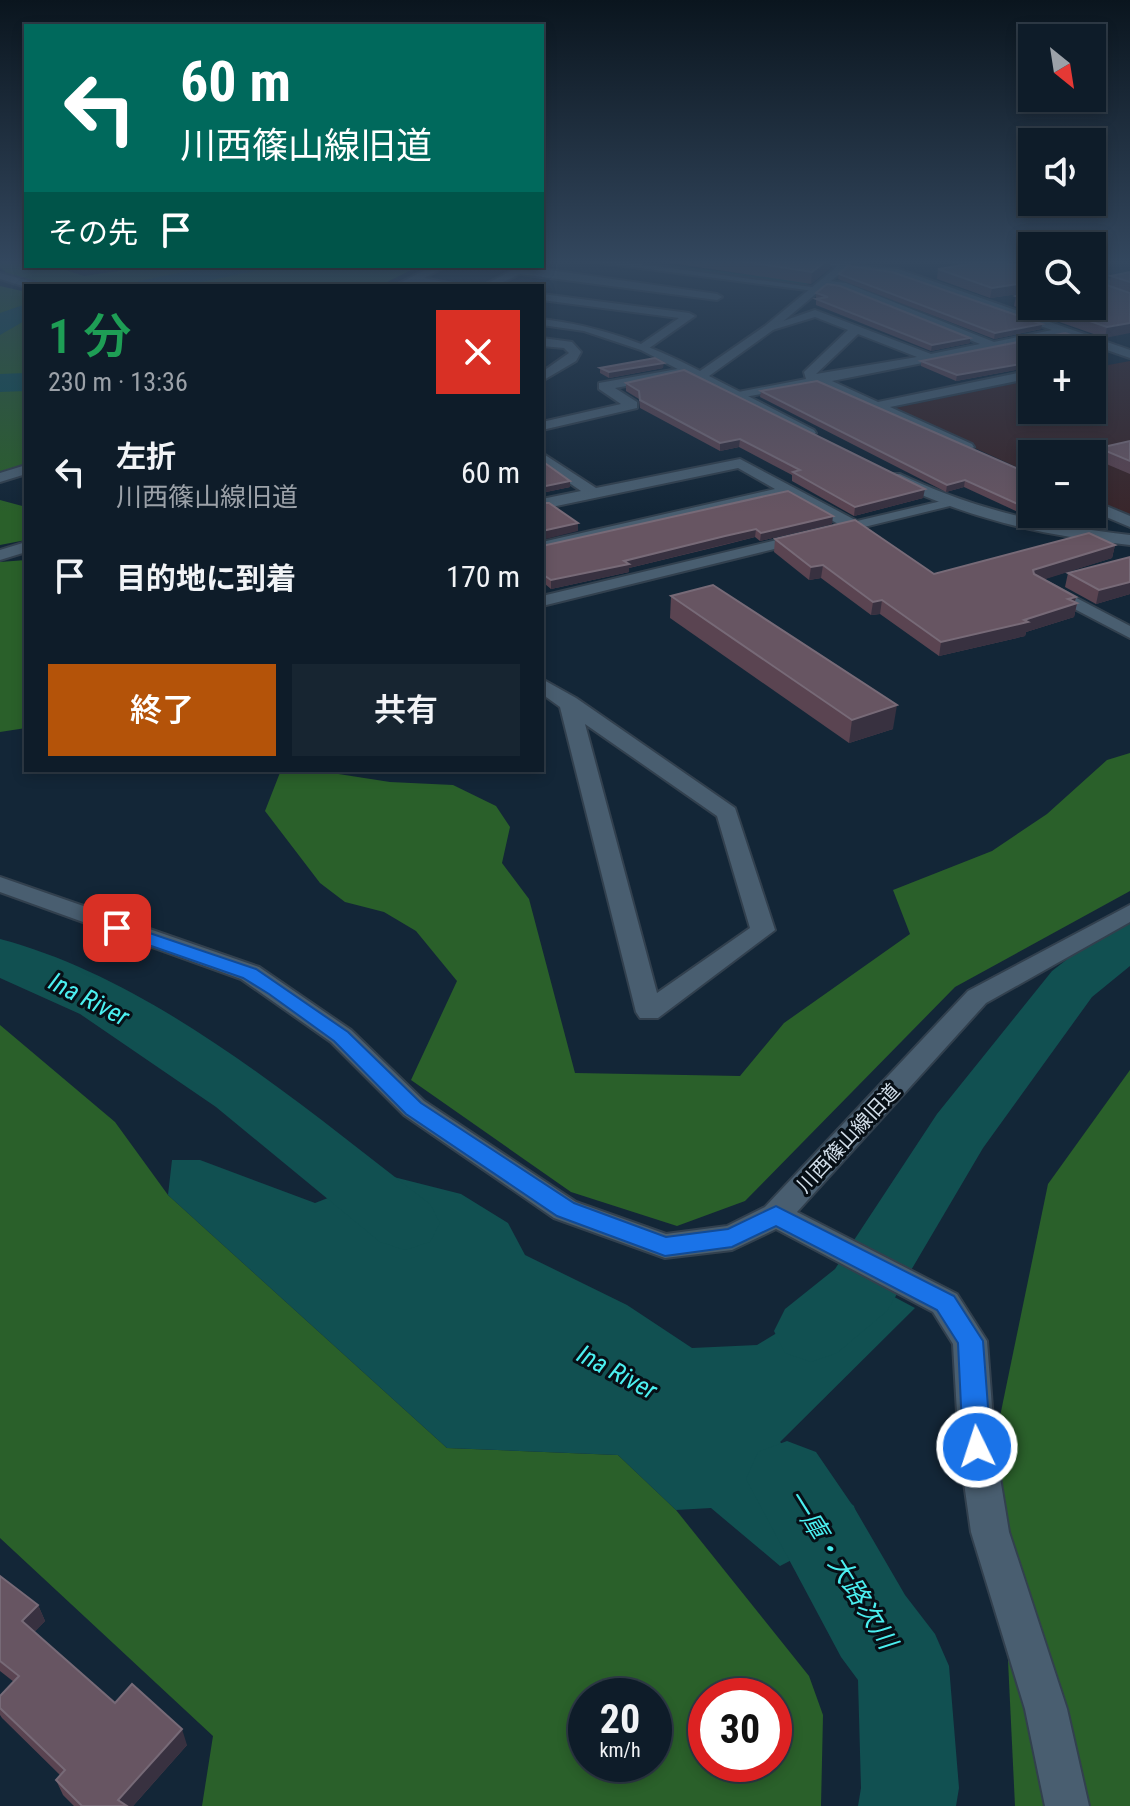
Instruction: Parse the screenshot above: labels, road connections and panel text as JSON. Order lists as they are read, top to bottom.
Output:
{
  "streets": {
    "street": ["川西篠山線旧道"]
  },
  "water": ["Ina River", "一庫・大路次川"],
  "north": "bottom right",
  "page": {
    "map_buttons": ["+", "−"],
    "turn": ["60 m", "川西篠山線旧道"],
    "then": "その先",
    "heading": ["1 分", "230 m · 13:36"],
    "list": [
      {
        "name": "左折",
        "note": "川西篠山線旧道",
        "value": "60 m"
      },
      {
        "name": "目的地に到着",
        "value": "170 m"
      }
    ],
    "buttons": ["終了", "共有"],
    "speed": "20 km/h",
    "limit": "30"
  }
}
